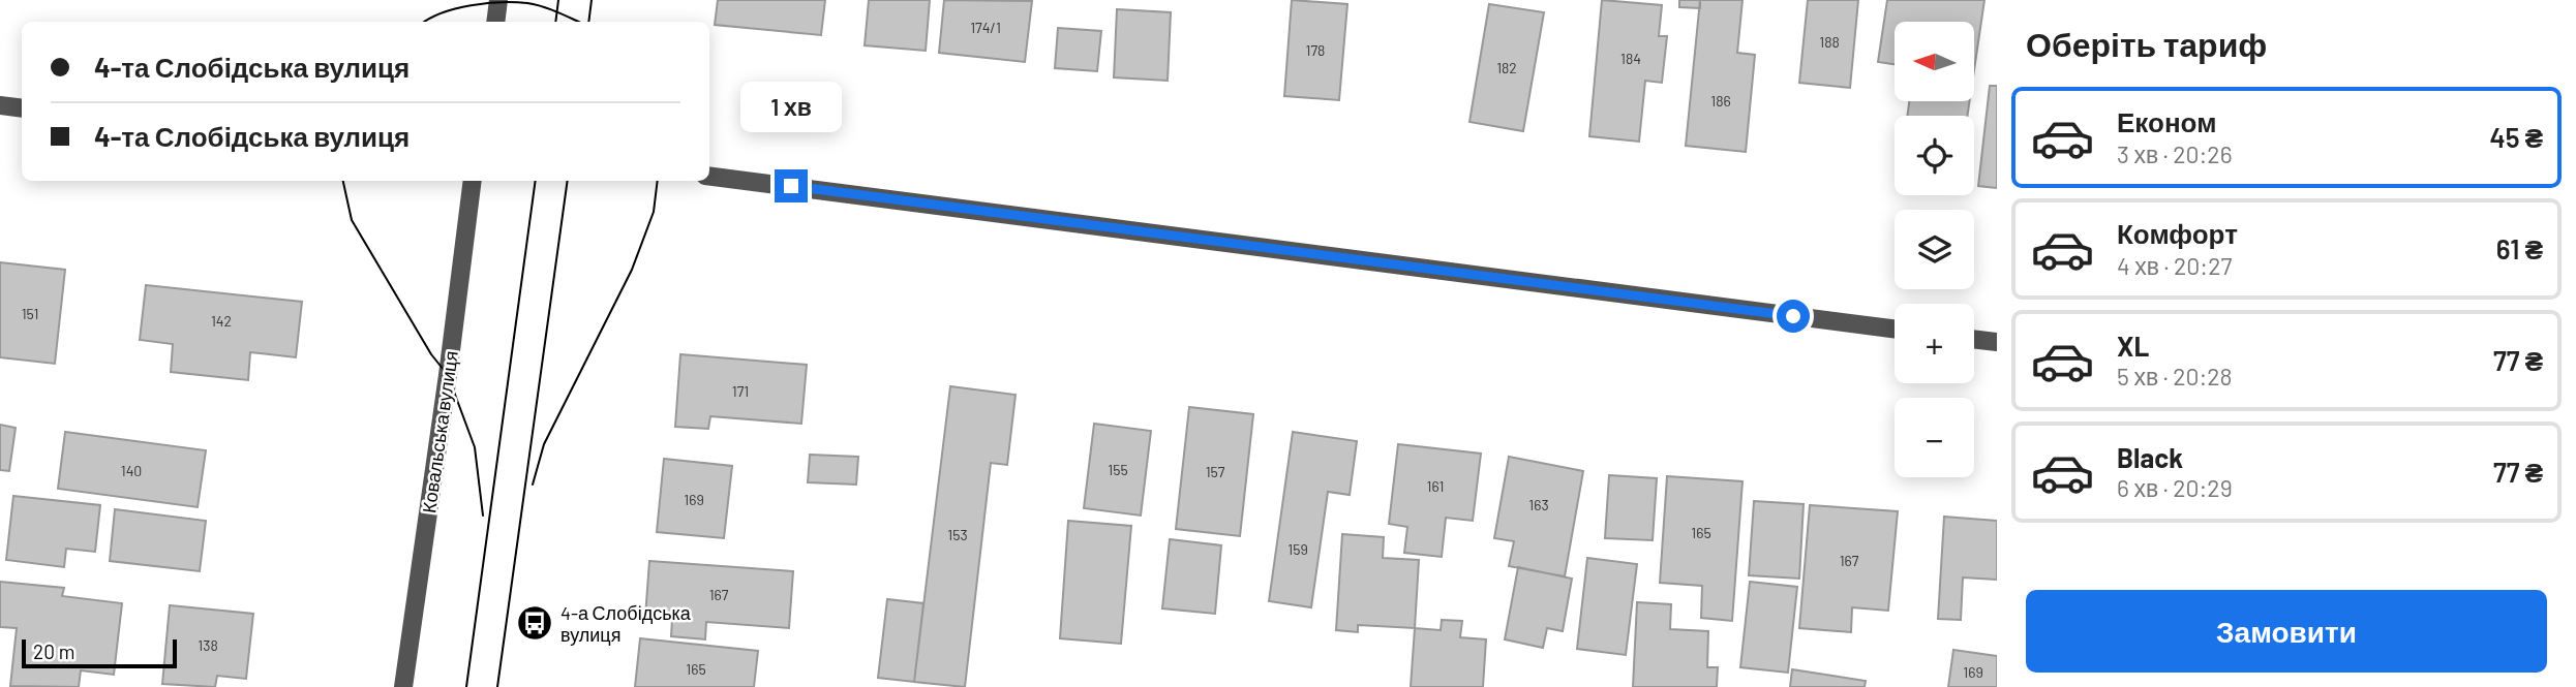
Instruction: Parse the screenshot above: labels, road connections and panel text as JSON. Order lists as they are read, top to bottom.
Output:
{
  "streets": {
    "street": ["Ковальська вулиця"]
  },
  "places": {
    "bus stop": ["4-а Слобідська вулиця"]
  },
  "house_numbers": [
    "174/1",
    "188",
    "178",
    "184",
    "182",
    "186",
    "151",
    "142",
    "171",
    "155",
    "140",
    "157",
    "161",
    "169",
    "163",
    "165",
    "153",
    "159",
    "167",
    "167",
    "138",
    "165",
    "169"
  ],
  "scale_bar": "20 m",
  "north": "left",
  "page": {
    "heading": "Оберіть тариф",
    "map_buttons": ["+", "−"],
    "banner": ["4-та Слобідська вулиця", "4-та Слобідська вулиця"],
    "bubble": "1 хв",
    "list": [
      {
        "name": "Економ",
        "note": "3 хв · 20:26",
        "value": "45 ₴"
      },
      {
        "name": "Комфорт",
        "note": "4 хв · 20:27",
        "value": "61 ₴"
      },
      {
        "name": "XL",
        "note": "5 хв · 20:28",
        "value": "77 ₴"
      },
      {
        "name": "Black",
        "note": "6 хв · 20:29",
        "value": "77 ₴"
      }
    ],
    "buttons": "Замовити",
    "scale": "20 m"
  }
}
